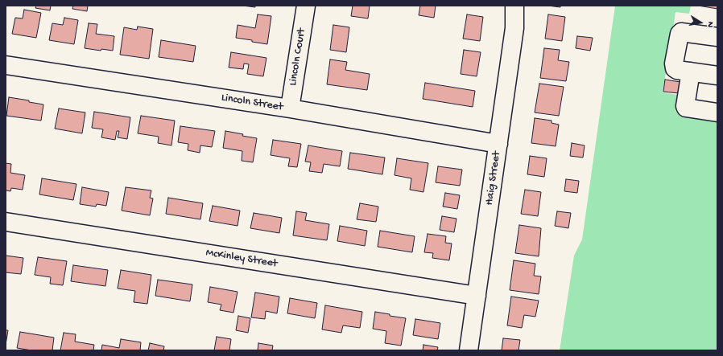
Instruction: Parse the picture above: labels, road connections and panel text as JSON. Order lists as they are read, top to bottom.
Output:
{
  "streets": {
    "street": [
      "Lincoln Court",
      "Lincoln Street",
      "Haig Street",
      "McKinley Street"
    ]
  },
  "crossings": [
    ["Lincoln Court", "Lincoln Street"],
    ["Lincoln Street", "Haig Street"],
    ["Haig Street", "McKinley Street"]
  ],
  "north": "right"
}
